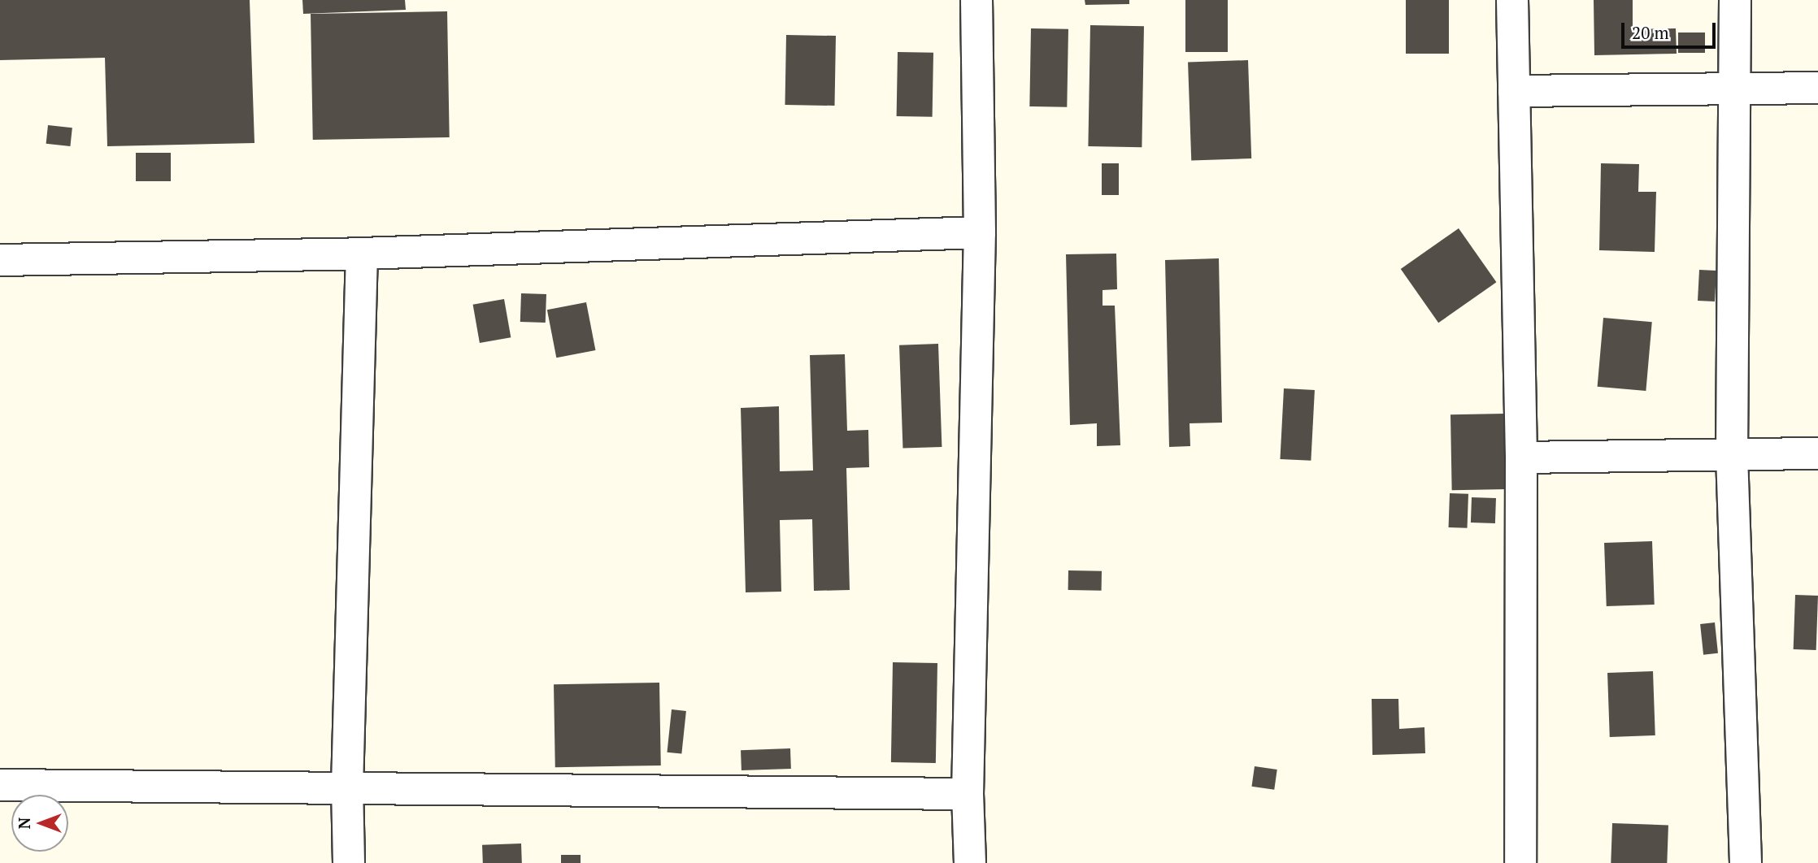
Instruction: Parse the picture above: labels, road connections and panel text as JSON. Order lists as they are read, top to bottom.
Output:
{
  "scale_bar": "20 m",
  "north": "left"
}
